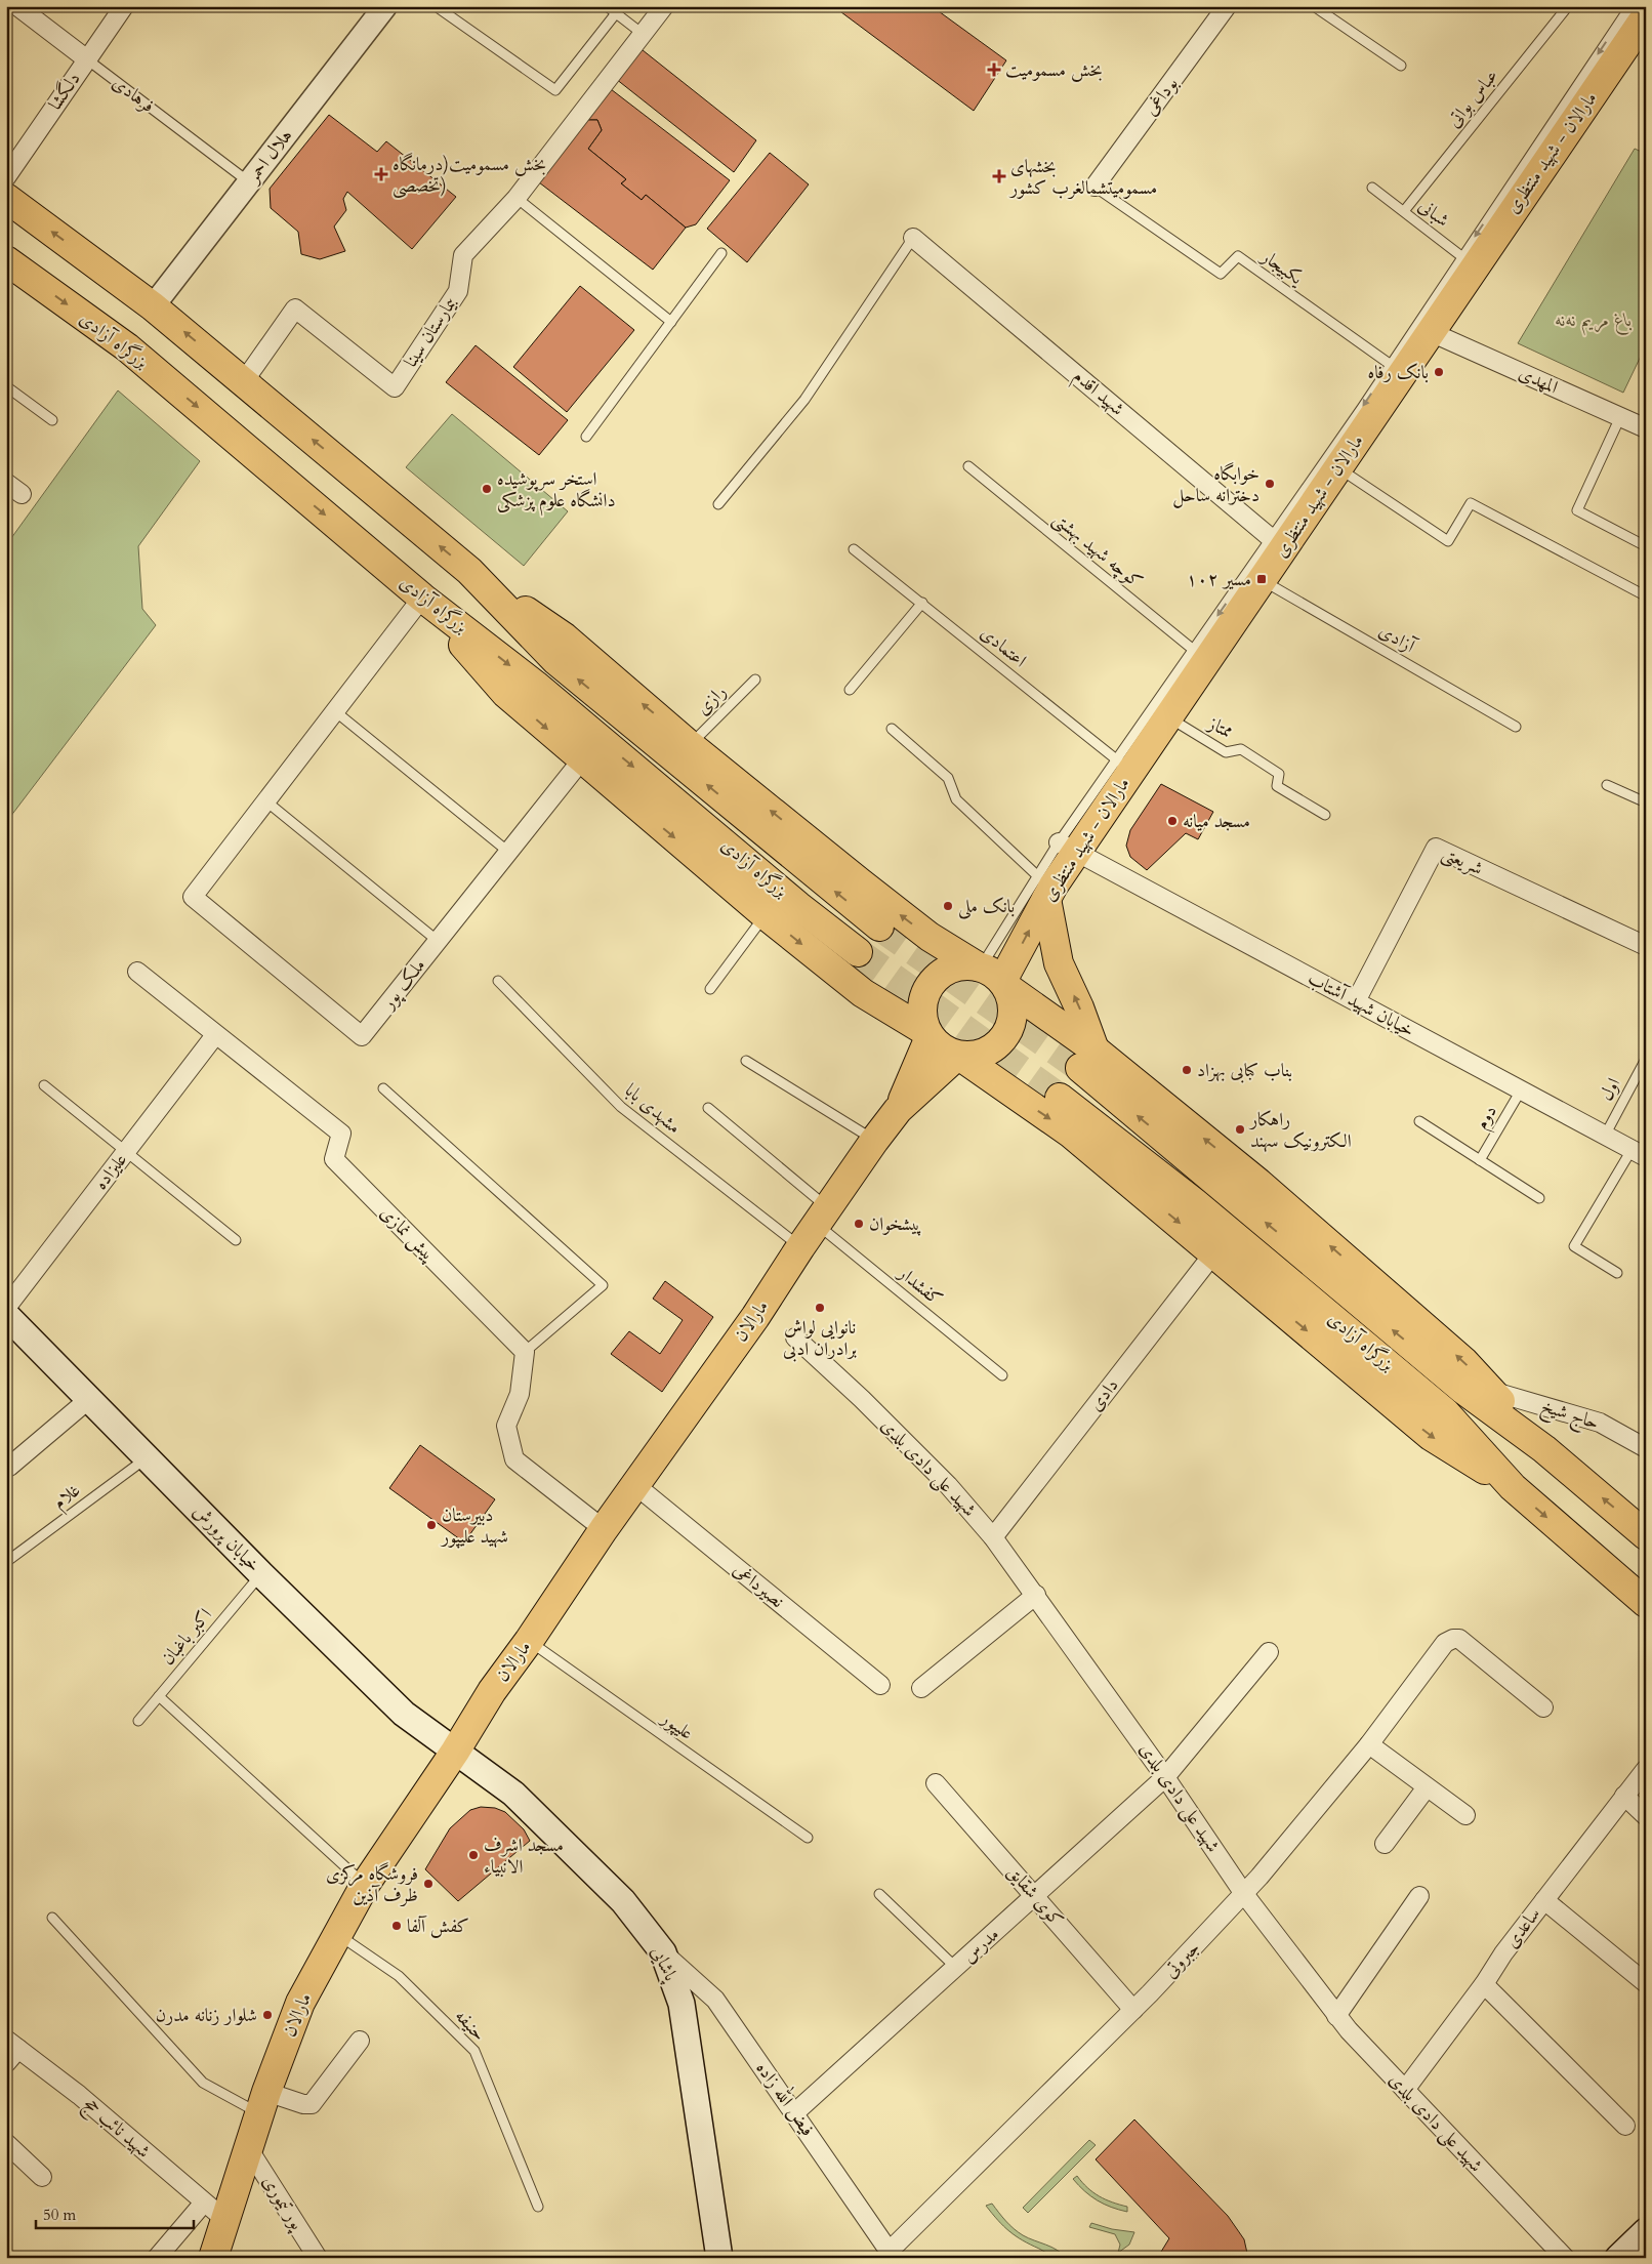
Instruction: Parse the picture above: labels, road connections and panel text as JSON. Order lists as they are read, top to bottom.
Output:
{
  "streets": {
    "main road": [
      "مارالان - شهید منتظری",
      "بزرگراه آزادی",
      "مارالان",
      "خیابان پرورش",
      "پاشایی"
    ],
    "street": [
      "دلگشا",
      "فرهادی",
      "بوداغی",
      "هلال احمر",
      "بیمارستان سینا",
      "المهدی",
      "شهید اقدم",
      "شریعتی",
      "ملک پور",
      "خیابان شهید آشتاب",
      "علیزاده",
      "پیش نمازی",
      "دادی",
      "حاج شیخ",
      "شهید علی دادی بلدی",
      "نصیرداغی",
      "کوی شقایق",
      "ساعدی",
      "مدرس",
      "جبروتی",
      "فیض الله زاده",
      "شهید نائب حج",
      "پور تیموری"
    ],
    "lane": [
      "عباس بواتی",
      "شبانی",
      "یکبیجار",
      "کوچه شهید بهشتی",
      "آزادی",
      "اعتمادی",
      "رازی",
      "ممتاز",
      "اول",
      "مشهدی بابا",
      "دوم",
      "کفشدار",
      "غلام",
      "اکبر باغبان",
      "علیپور",
      "حنیفه"
    ]
  },
  "crossings": [
    ["دلگشا", "فرهادی"],
    ["فرهادی", "هلال احمر"],
    ["بوداغی", "یکبیجار"],
    ["عباس بواتی", "شبانی"],
    ["مارالان - شهید منتظری", "شبانی"],
    ["مارالان - شهید منتظری", "یکبیجار"],
    ["مارالان - شهید منتظری", "بزرگراه آزادی"],
    ["مارالان - شهید منتظری", "المهدی"],
    ["مارالان - شهید منتظری", "شهید اقدم"],
    ["مارالان - شهید منتظری", "کوچه شهید بهشتی"],
    ["مارالان - شهید منتظری", "آزادی"],
    ["مارالان - شهید منتظری", "اعتمادی"],
    ["مارالان - شهید منتظری", "ممتاز"],
    ["مارالان - شهید منتظری", "خیابان شهید آشتاب"],
    ["مارالان - شهید منتظری", "مارالان"],
    ["هلال احمر", "بزرگراه آزادی"],
    ["بیمارستان سینا", "بزرگراه آزادی"],
    ["بزرگراه آزادی", "رازی"],
    ["بزرگراه آزادی", "مارالان"],
    ["شریعتی", "خیابان شهید آشتاب"],
    ["خیابان شهید آشتاب", "اول"],
    ["خیابان شهید آشتاب", "دوم"],
    ["مشهدی بابا", "مارالان"],
    ["علیزاده", "پیش نمازی"],
    ["کفشدار", "مارالان"],
    ["مارالان", "خیابان پرورش"],
    ["مارالان", "نصیرداغی"],
    ["مارالان", "علیپور"],
    ["مارالان", "پاشایی"],
    ["مارالان", "حنیفه"],
    ["مارالان", "شهید نائب حج"],
    ["مارالان", "پور تیموری"],
    ["دادی", "شهید علی دادی بلدی"],
    ["شهید علی دادی بلدی", "ساعدی"],
    ["شهید علی دادی بلدی", "مدرس"],
    ["شهید علی دادی بلدی", "جبروتی"],
    ["غلام", "خیابان پرورش"],
    ["خیابان پرورش", "اکبر باغبان"],
    ["خیابان پرورش", "پاشایی"],
    ["کوی شقایق", "مدرس"],
    ["کوی شقایق", "جبروتی"],
    ["مدرس", "فیض الله زاده"],
    ["جبروتی", "فیض الله زاده"],
    ["پاشایی", "فیض الله زاده"]
  ],
  "parks": ["باغ مریم نه‌نه"],
  "places": {
    "health": ["بخش مسمومیت", "بخش مسمومیت(درمانگاه تخصصی)", "بخشهای مسمومیتشمالغرب کشور"],
    "other": [
      "بانک رفاه",
      "خوابگاه دخترانه ساحل",
      "استخر سرپوشیده دانشگاه علوم پزشکی",
      "مسجد میانه",
      "بانک ملی",
      "بناب کبابی بهزاد",
      "راهکار الکترونیک سهند",
      "پیشخوان",
      "نانوایی لواش برادران ادبی",
      "دبیرستان شهید علیپور",
      "مسجد اشرف الانبیاء",
      "فروشگاه مرکزی ظرف آذین",
      "کفش آلفا",
      "شلوار زنانه مدرن"
    ],
    "transit": ["مسیر ۱۰۲"]
  },
  "scale_bar": "50 m"
}
